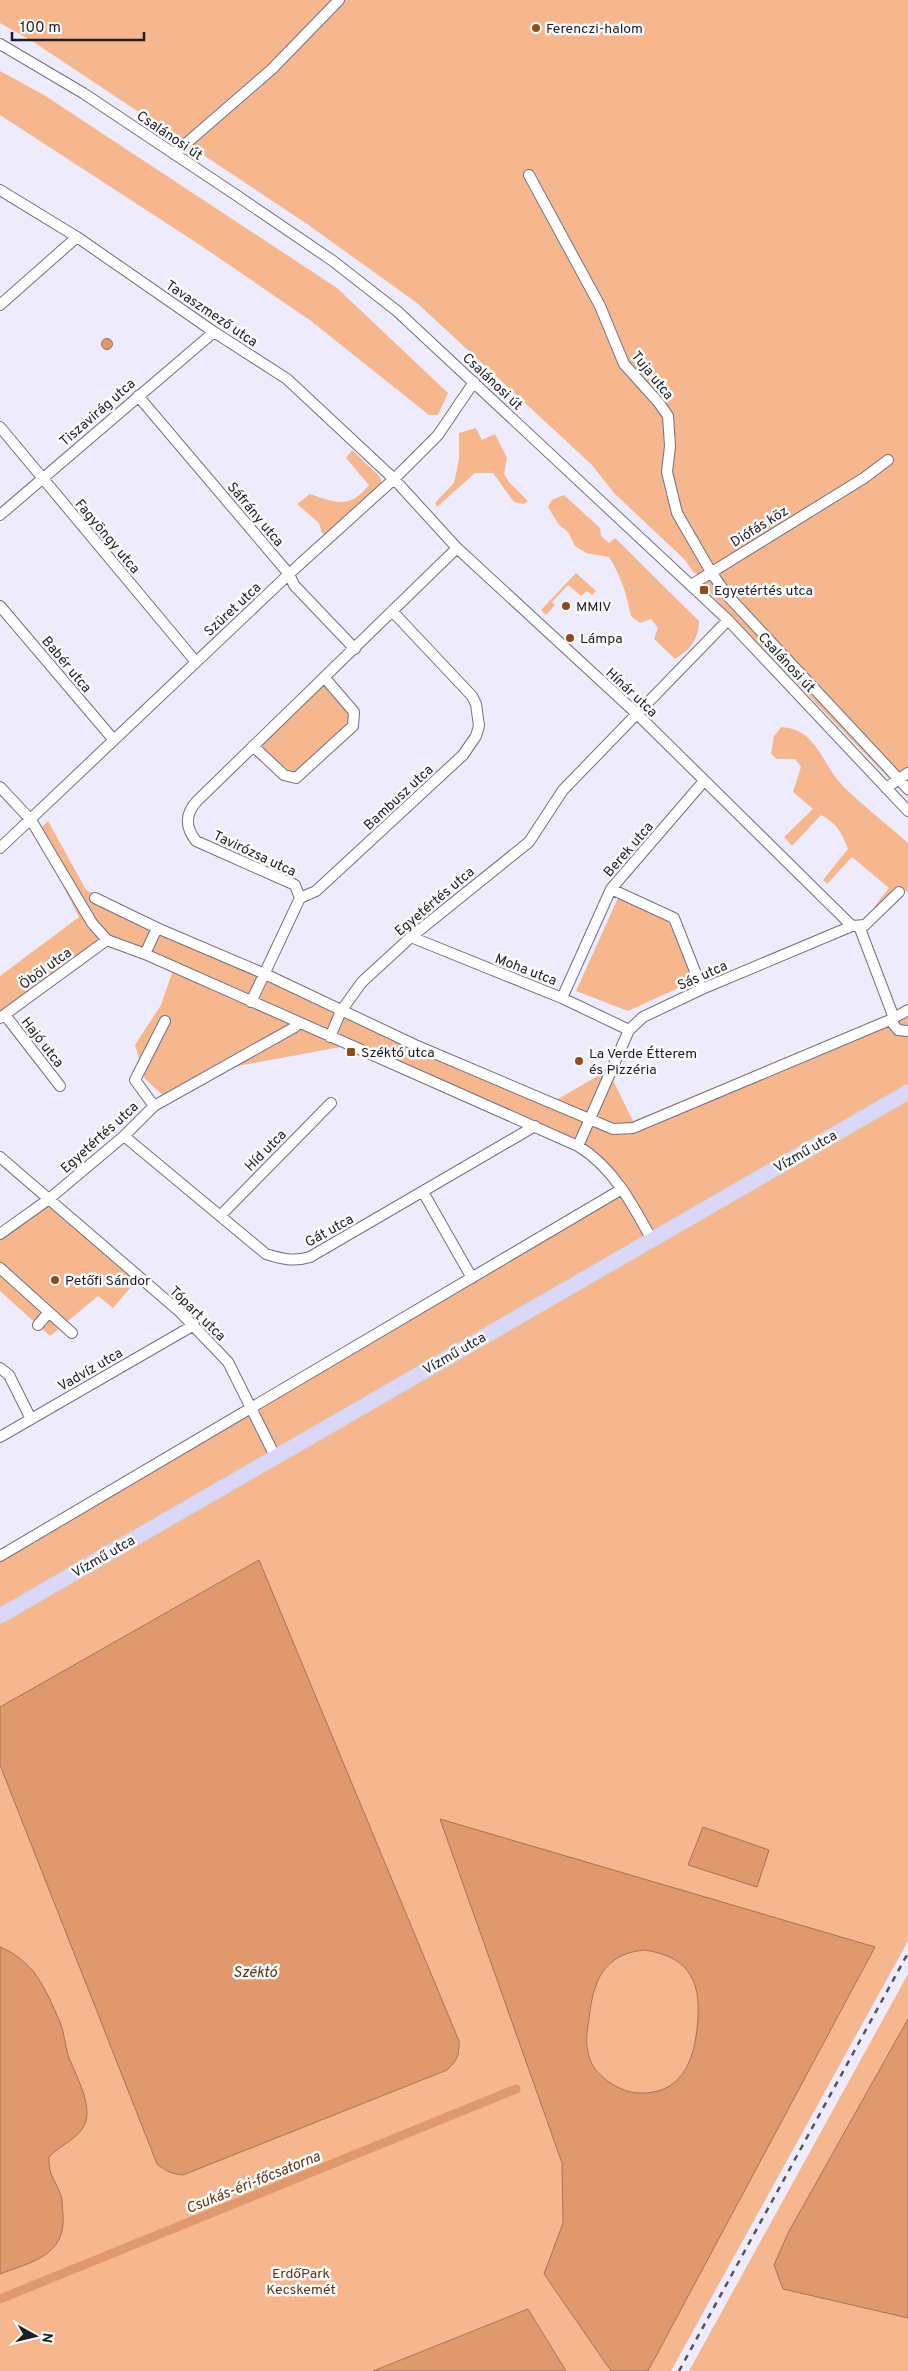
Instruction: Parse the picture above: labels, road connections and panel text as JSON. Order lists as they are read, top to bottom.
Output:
{
  "streets": {
    "main road": ["Vízmű utca"],
    "street": [
      "Csalánosi út",
      "Tavaszmező utca",
      "Tuja utca",
      "Tiszavirág utca",
      "Sáfrány utca",
      "Diófás köz",
      "Fagyöngy utca",
      "Szüret utca",
      "Babér utca",
      "Hínár utca",
      "Bambusz utca",
      "Berek utca",
      "Tavirózsa utca",
      "Egyetértés utca",
      "Öböl utca",
      "Moha utca",
      "Sás utca",
      "Hajó utca",
      "Híd utca",
      "Gát utca",
      "Tópart utca",
      "Vadvíz utca"
    ]
  },
  "crossings": [
    ["Csalánosi út", "Diófás köz"],
    ["Csalánosi út", "Szüret utca"],
    ["Csalánosi út", "Egyetértés utca"],
    ["Tavaszmező utca", "Tiszavirág utca"],
    ["Tavaszmező utca", "Szüret utca"],
    ["Tavaszmező utca", "Hínár utca"],
    ["Tuja utca", "Diófás köz"],
    ["Tiszavirág utca", "Sáfrány utca"],
    ["Tiszavirág utca", "Fagyöngy utca"],
    ["Sáfrány utca", "Szüret utca"],
    ["Sáfrány utca", "Tavirózsa utca"],
    ["Fagyöngy utca", "Szüret utca"],
    ["Szüret utca", "Babér utca"],
    ["Szüret utca", "Hínár utca"],
    ["Hínár utca", "Berek utca"],
    ["Hínár utca", "Tavirózsa utca"],
    ["Hínár utca", "Egyetértés utca"],
    ["Hínár utca", "Sás utca"],
    ["Bambusz utca", "Tavirózsa utca"],
    ["Berek utca", "Moha utca"],
    ["Egyetértés utca", "Moha utca"],
    ["Egyetértés utca", "Gát utca"],
    ["Egyetértés utca", "Tópart utca"],
    ["Öböl utca", "Hajó utca"],
    ["Moha utca", "Sás utca"],
    ["Híd utca", "Gát utca"],
    ["Vízmű utca", "Tópart utca"],
    ["Tópart utca", "Vadvíz utca"]
  ],
  "water": ["Széktó", "Csukás-éri-főcsatorna"],
  "parks": ["ErdőPark Kecskemét"],
  "places": {
    "other": [
      "Ferenczi-halom",
      "MMIV",
      "Lámpa",
      "La Verde Étterem és Pizzéria",
      "Petőfi Sándor"
    ],
    "transit": ["Egyetértés utca", "Széktó utca"]
  },
  "scale_bar": "100 m",
  "north": "right"
}
